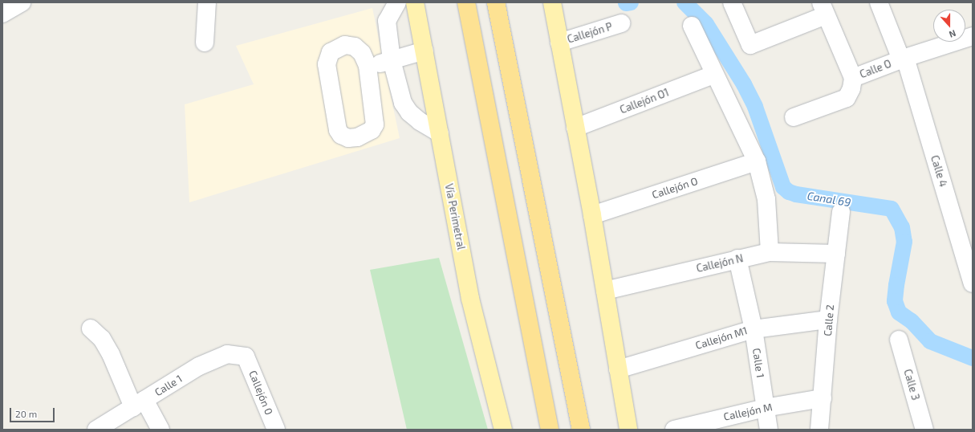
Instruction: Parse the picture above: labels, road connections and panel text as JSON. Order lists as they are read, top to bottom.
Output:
{
  "streets": {
    "main road": ["Vía Perimetral"],
    "street": [
      "Callejón P",
      "Calle O",
      "Callejón O1",
      "Calle 4",
      "Callejón O",
      "Callejón N",
      "Calle 2",
      "Callejón M1",
      "Calle 1",
      "Calle 3",
      "Callejón 0",
      "Callejón M"
    ]
  },
  "crossings": [
    ["Calle O", "Calle 4"],
    ["Callejón N", "Calle 2"],
    ["Callejón N", "Calle 1"],
    ["Calle 2", "Callejón M1"],
    ["Calle 2", "Callejón M"],
    ["Callejón M1", "Calle 1"],
    ["Calle 1", "Callejón 0"],
    ["Calle 1", "Callejón M"]
  ],
  "water": ["Canal 69"],
  "scale_bar": "20 m",
  "north": "bottom"
}
